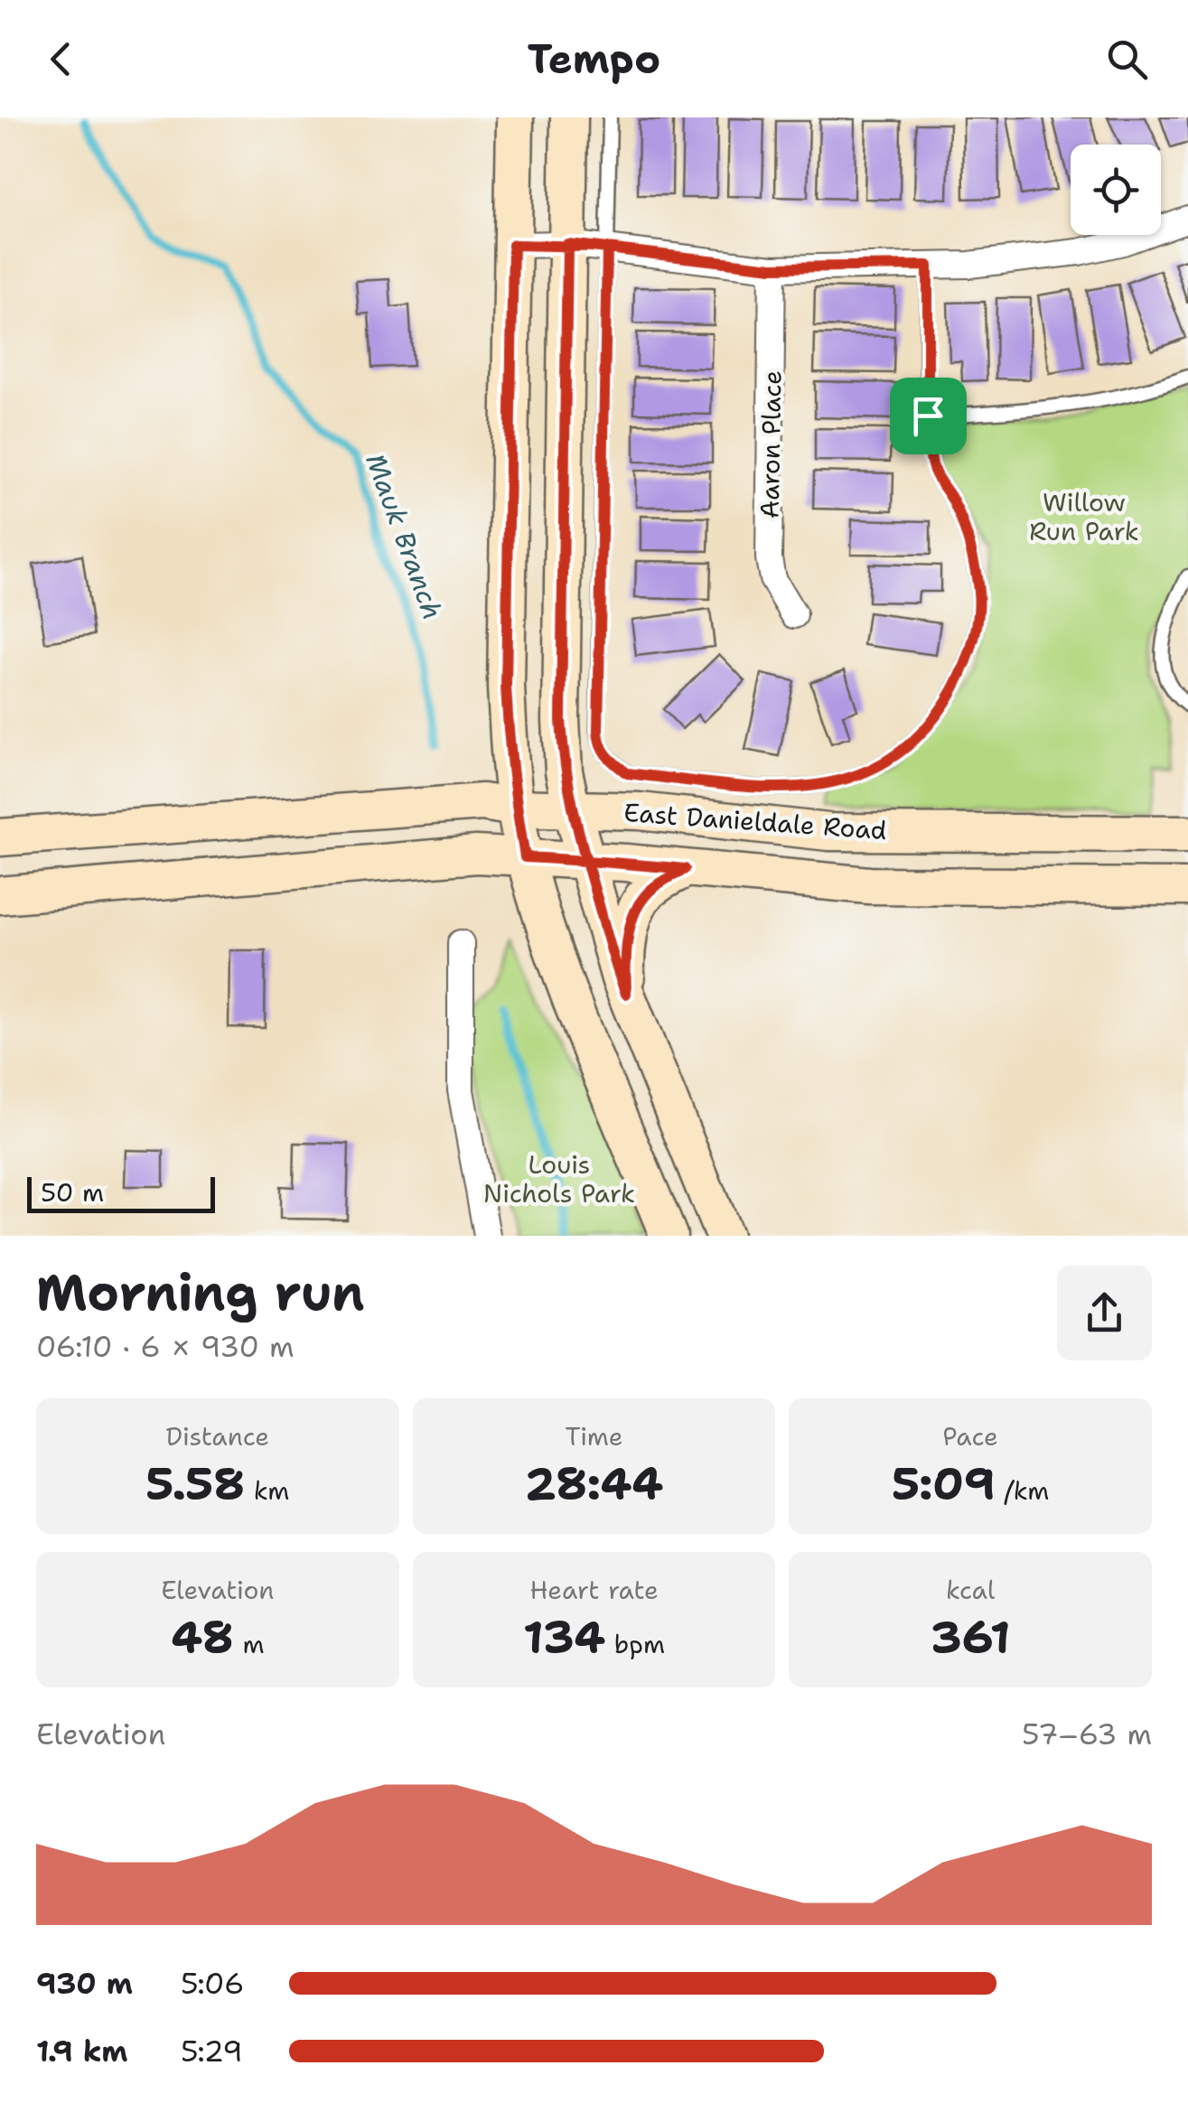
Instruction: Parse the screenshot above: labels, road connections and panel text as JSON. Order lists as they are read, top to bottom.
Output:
{
  "streets": {
    "main road": ["East Danieldale Road"],
    "street": ["Aaron Place"]
  },
  "water": ["Mauk Branch"],
  "parks": ["Willow Run Park", "Louis Nichols Park"],
  "scale_bar": "50 m",
  "page": {
    "header": "Tempo",
    "scale": "50 m",
    "heading": ["Morning run", "06:10 · 6 × 930 m"],
    "stats": [
      ["Distance", "5.58 km"],
      ["Time", "28:44"],
      ["Pace", "5:09 /km"],
      ["Elevation", "48 m"],
      ["Heart rate", "134 bpm"],
      ["kcal", "361"]
    ],
    "chart": ["Elevation", "57–63 m"],
    "list": [
      {
        "name": "930 m",
        "note": "5:06"
      },
      {
        "name": "1.9 km",
        "note": "5:29"
      }
    ]
  }
}
